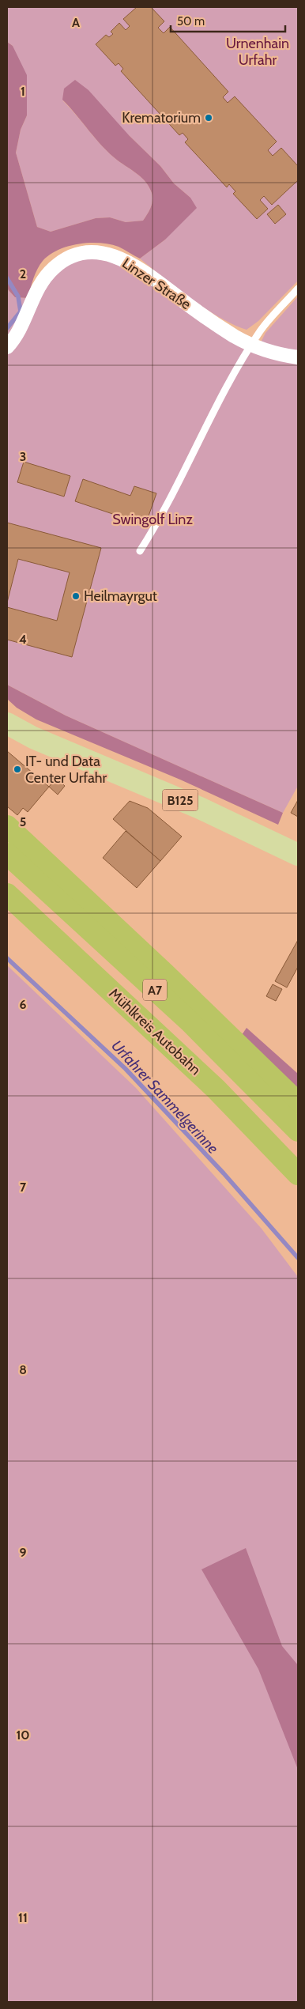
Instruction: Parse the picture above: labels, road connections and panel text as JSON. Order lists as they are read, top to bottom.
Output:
{
  "streets": {
    "highway": ["A7", "Mühlkreis Autobahn"],
    "main road": ["B125"],
    "street": ["Linzer Straße"]
  },
  "water": ["Urfahrer Sammelgerinne"],
  "parks": ["Urnenhain Urfahr", "Swingolf Linz"],
  "places": ["Krematorium", "Heilmayrgut", "IT- und Data Center Urfahr"],
  "scale_bar": "50 m",
  "grid": {
    "columns": ["A"],
    "rows": [
      "1",
      "2",
      "3",
      "4",
      "5",
      "6",
      "7",
      "8",
      "9",
      "10",
      "11"
    ]
  }
}
